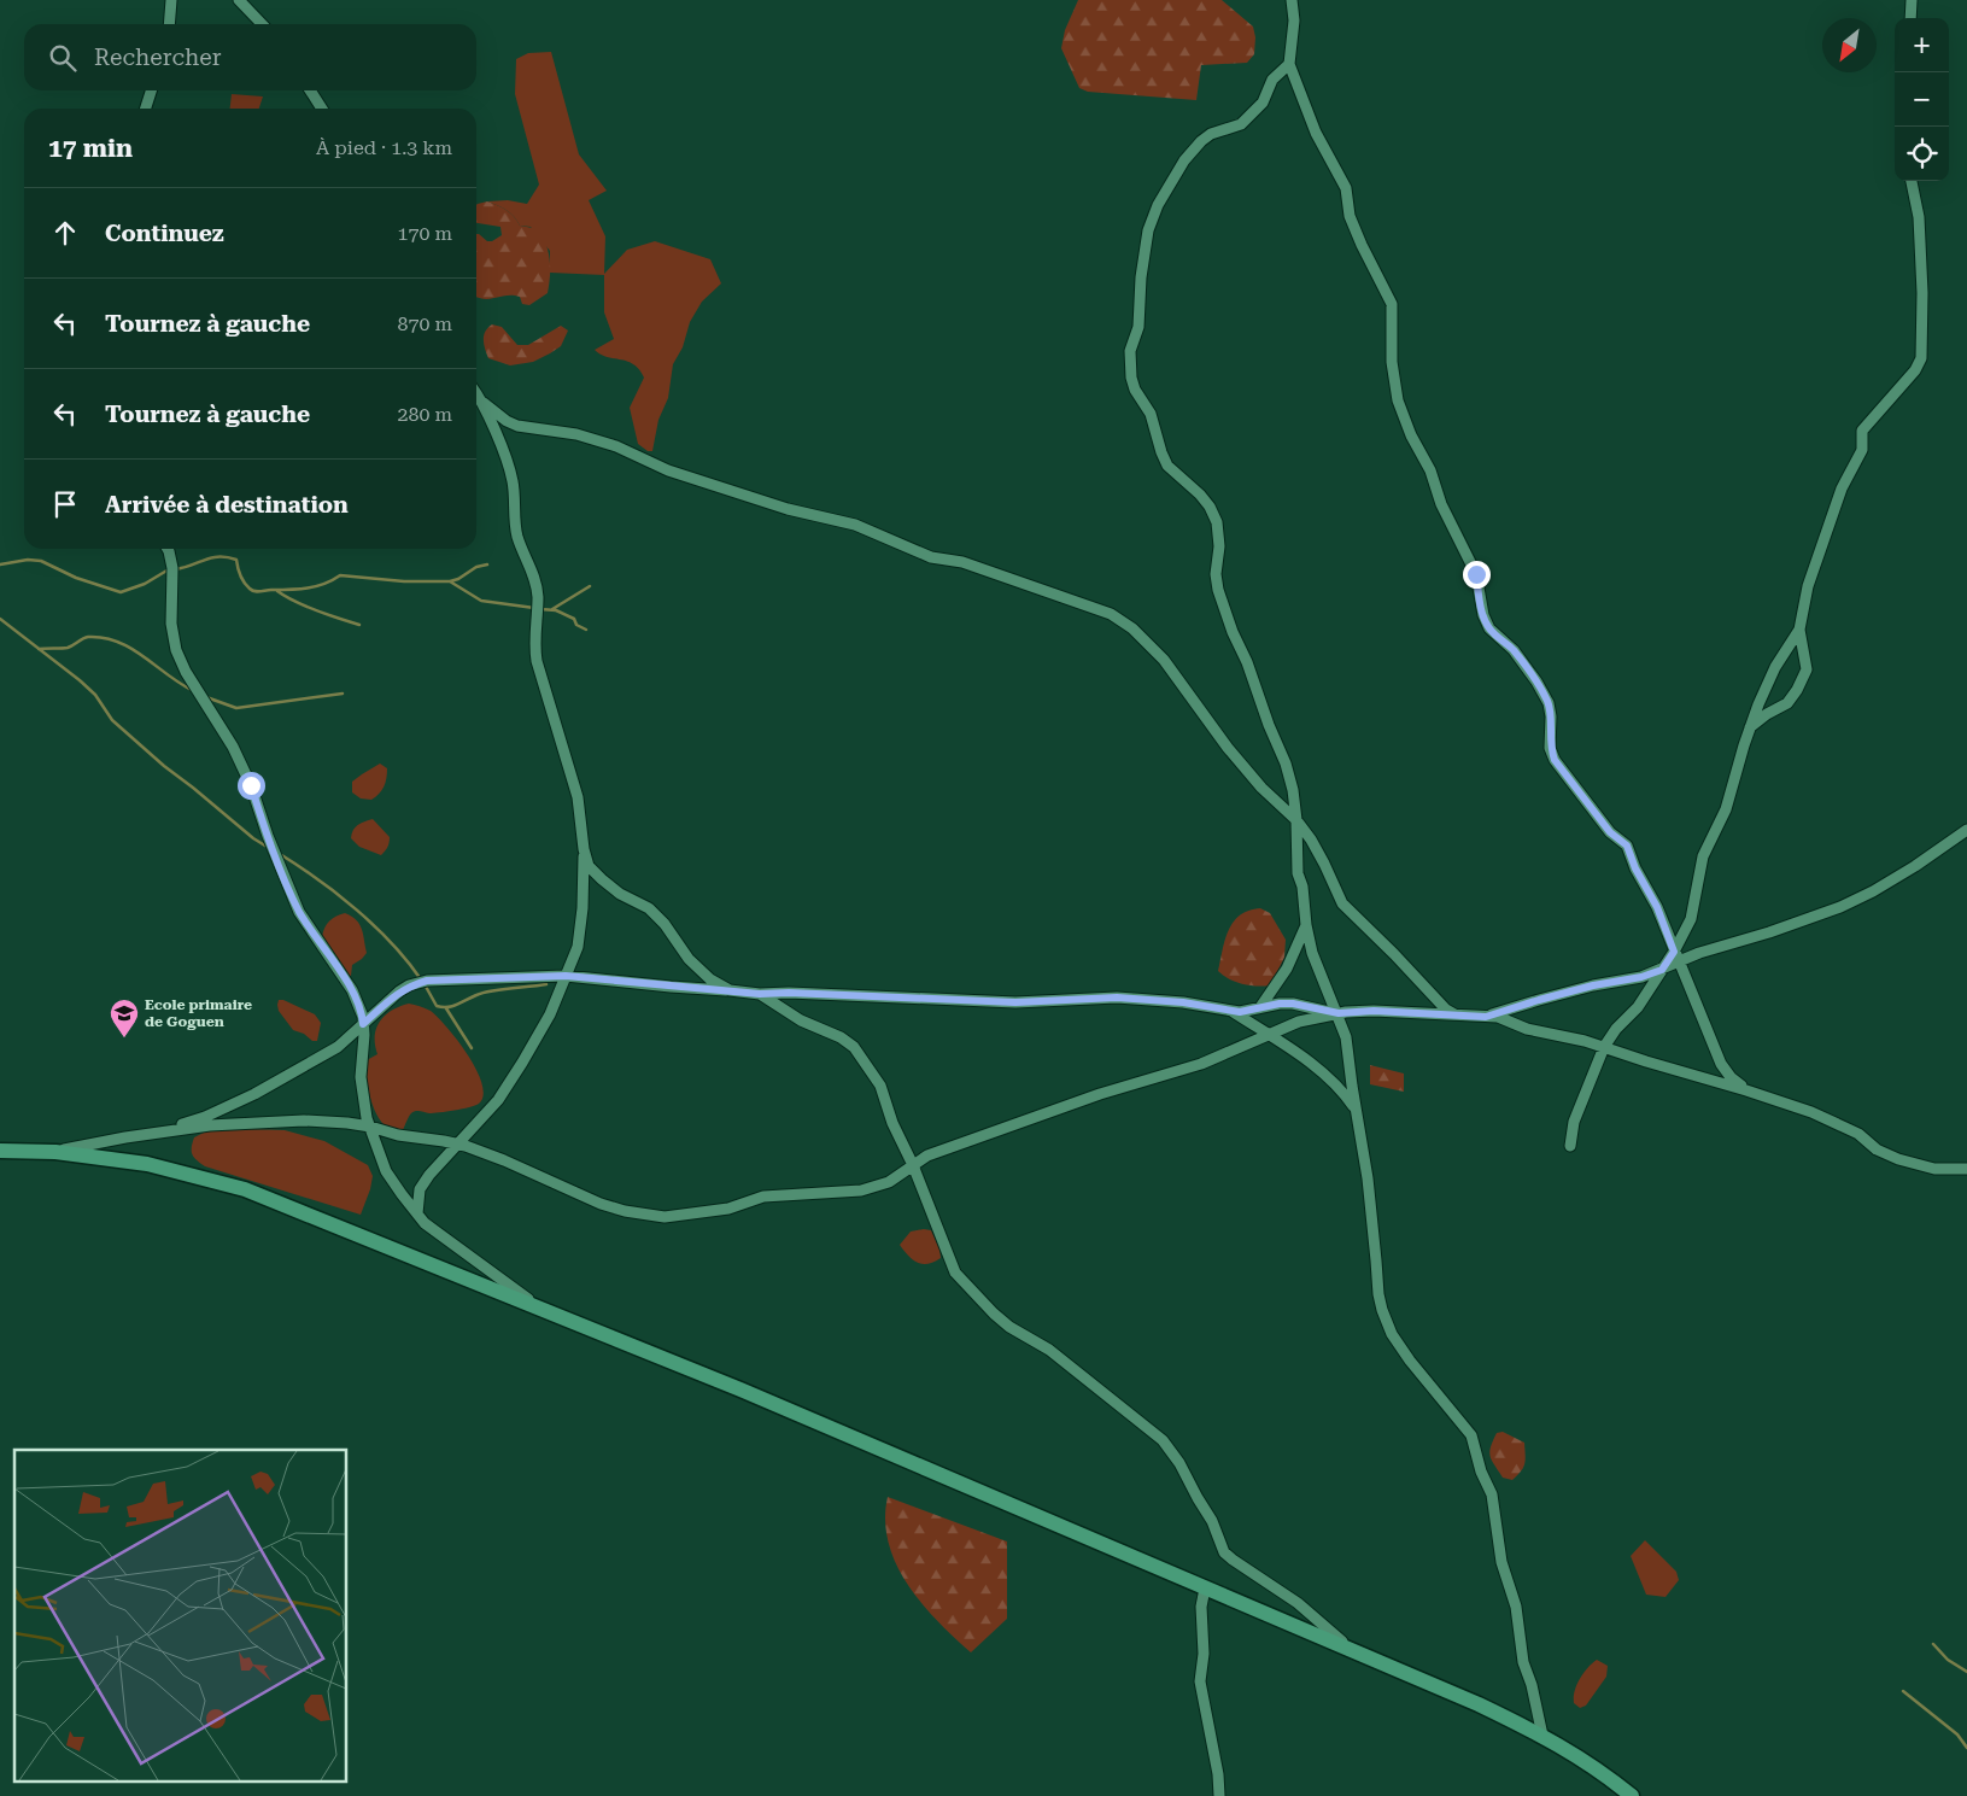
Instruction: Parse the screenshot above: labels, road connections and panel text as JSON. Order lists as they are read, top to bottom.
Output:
{
  "places": {
    "school or university": ["Ecole primaire de Goguen"]
  },
  "north": "bottom left",
  "page": {
    "map_buttons": ["+", "−"],
    "search": "Rechercher",
    "heading": ["17 min", "À pied · 1.3 km"],
    "list": [
      ["Continuez", "170 m"],
      ["Tournez à gauche", "870 m"],
      ["Tournez à gauche", "280 m"],
      "Arrivée à destination"
    ]
  }
}
